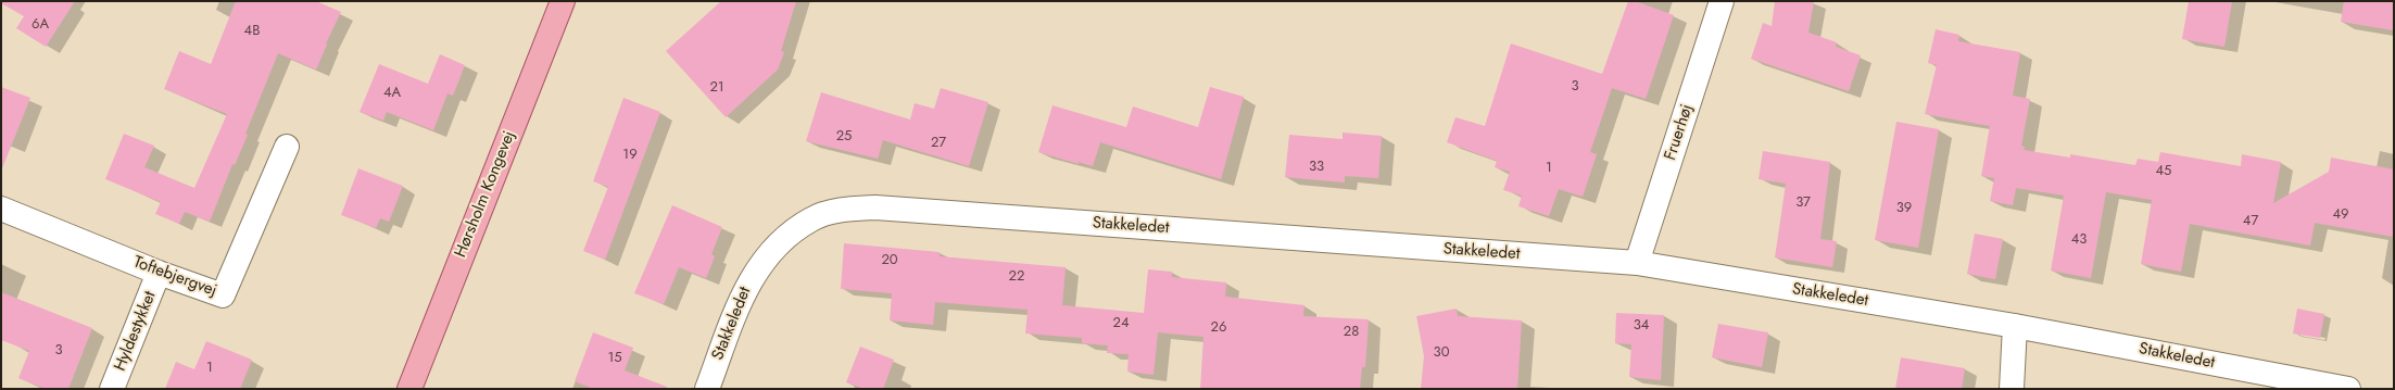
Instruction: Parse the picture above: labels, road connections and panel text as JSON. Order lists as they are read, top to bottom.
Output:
{
  "streets": {
    "main road": ["Hørsholm Kongevej"],
    "street": [
      "Fruerhøj",
      "Stakkeledet",
      "Toftebjergvej",
      "Hyldestykket"
    ]
  },
  "crossings": [
    ["Fruerhøj", "Stakkeledet"],
    ["Toftebjergvej", "Hyldestykket"]
  ],
  "house_numbers": [
    "6A",
    "4B",
    "3",
    "21",
    "4A",
    "25",
    "27",
    "19",
    "33",
    "1",
    "45",
    "37",
    "39",
    "49",
    "47",
    "43",
    "20",
    "22",
    "24",
    "34",
    "26",
    "28",
    "3",
    "30",
    "15",
    "1"
  ]
}
